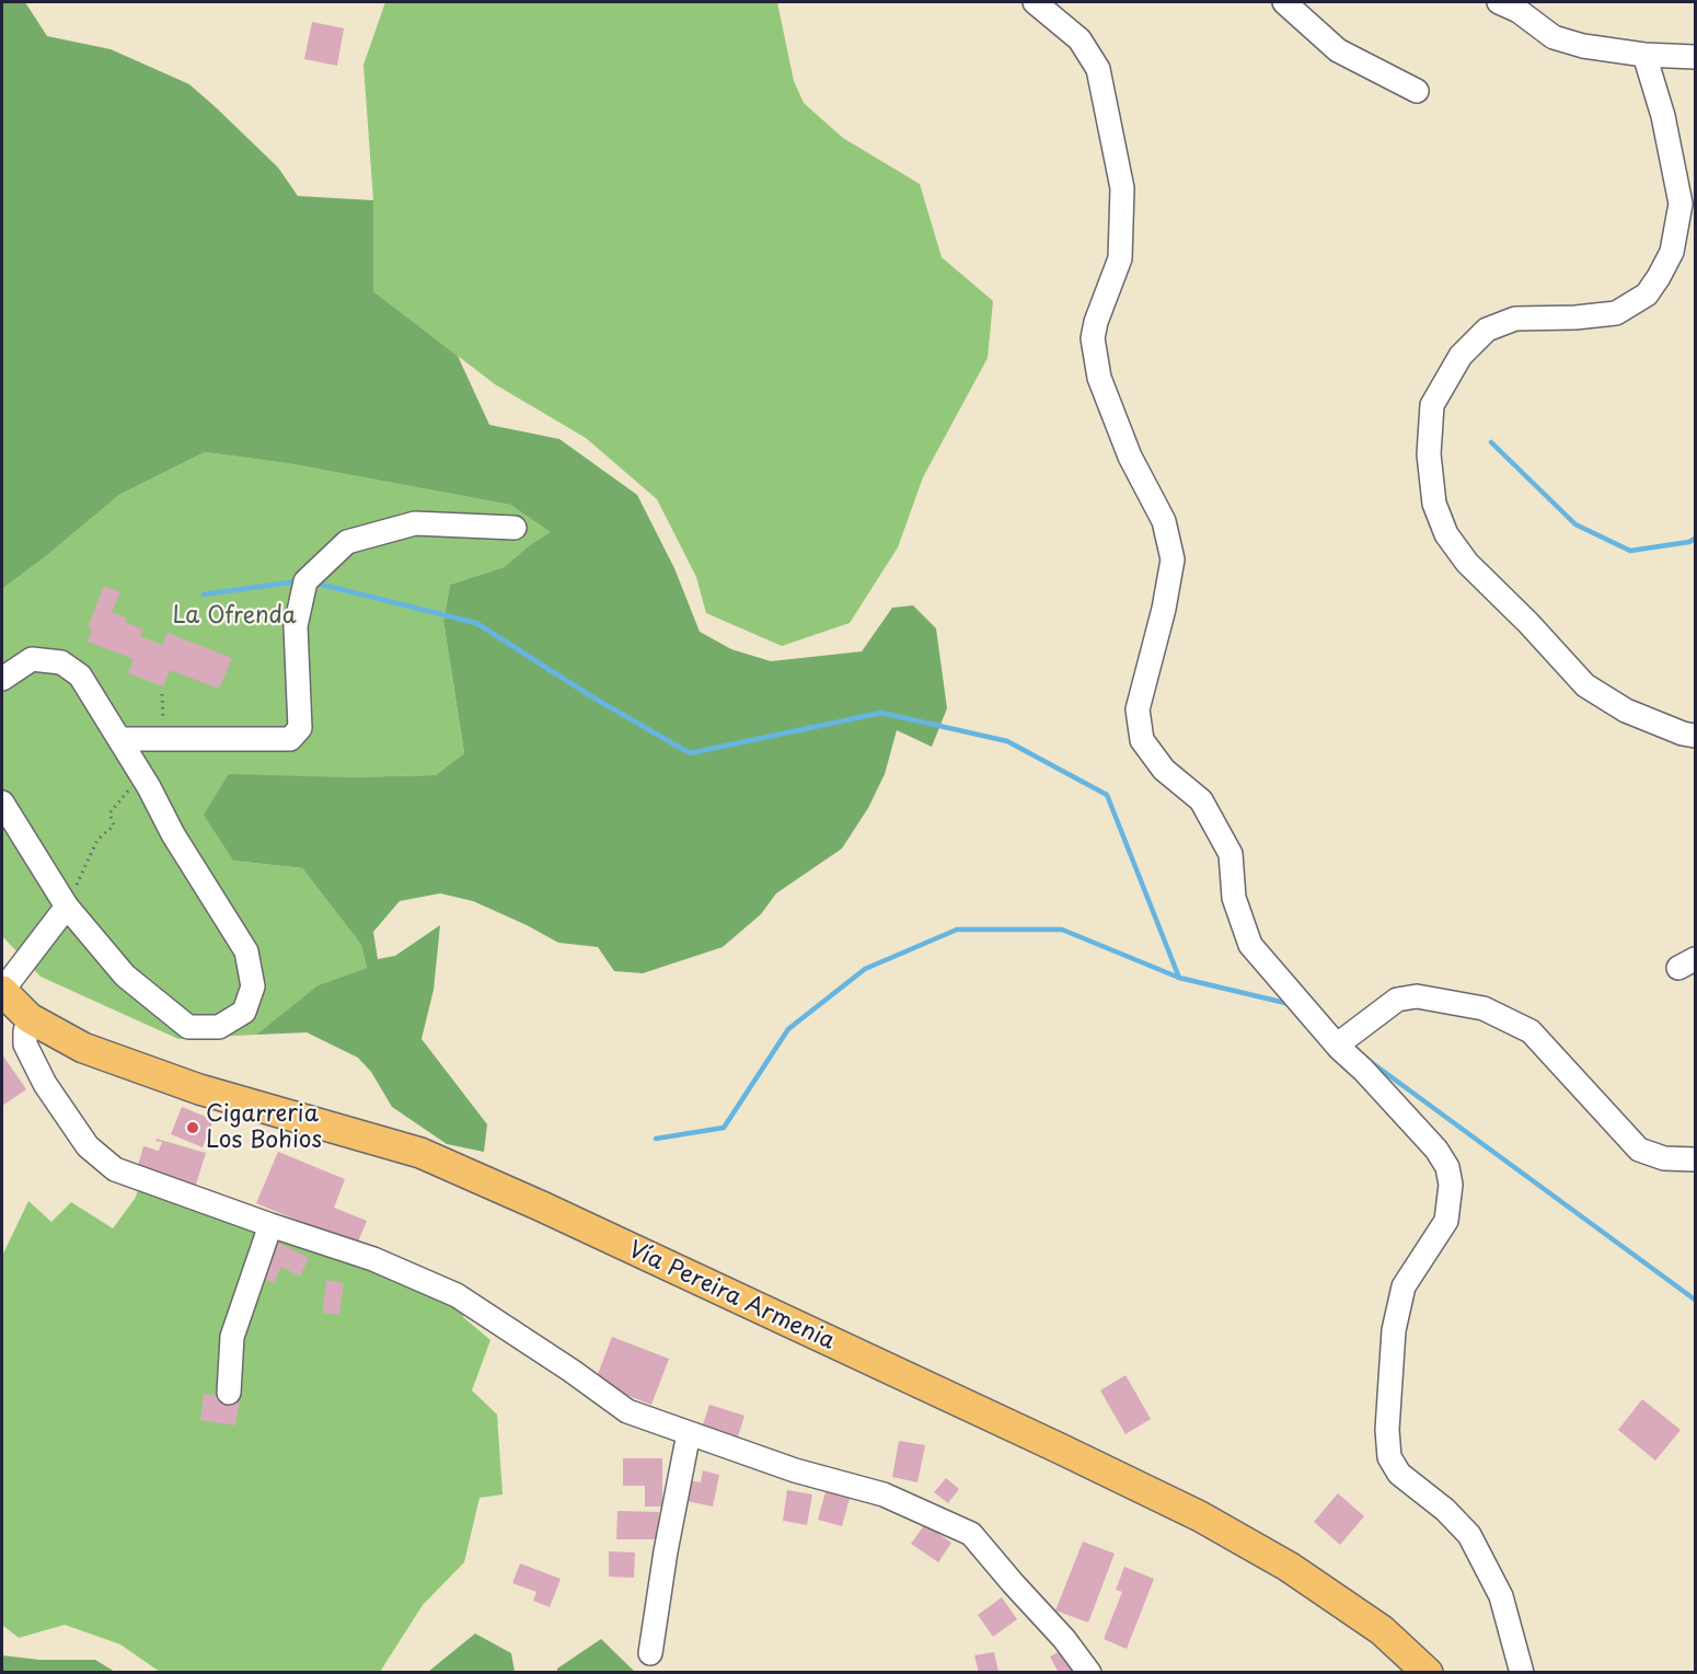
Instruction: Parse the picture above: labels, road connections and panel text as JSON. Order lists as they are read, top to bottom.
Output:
{
  "streets": {
    "main road": ["Vía Pereira Armenia"]
  },
  "parks": ["La Ofrenda"],
  "places": ["Cigarreria Los Bohios"]
}
